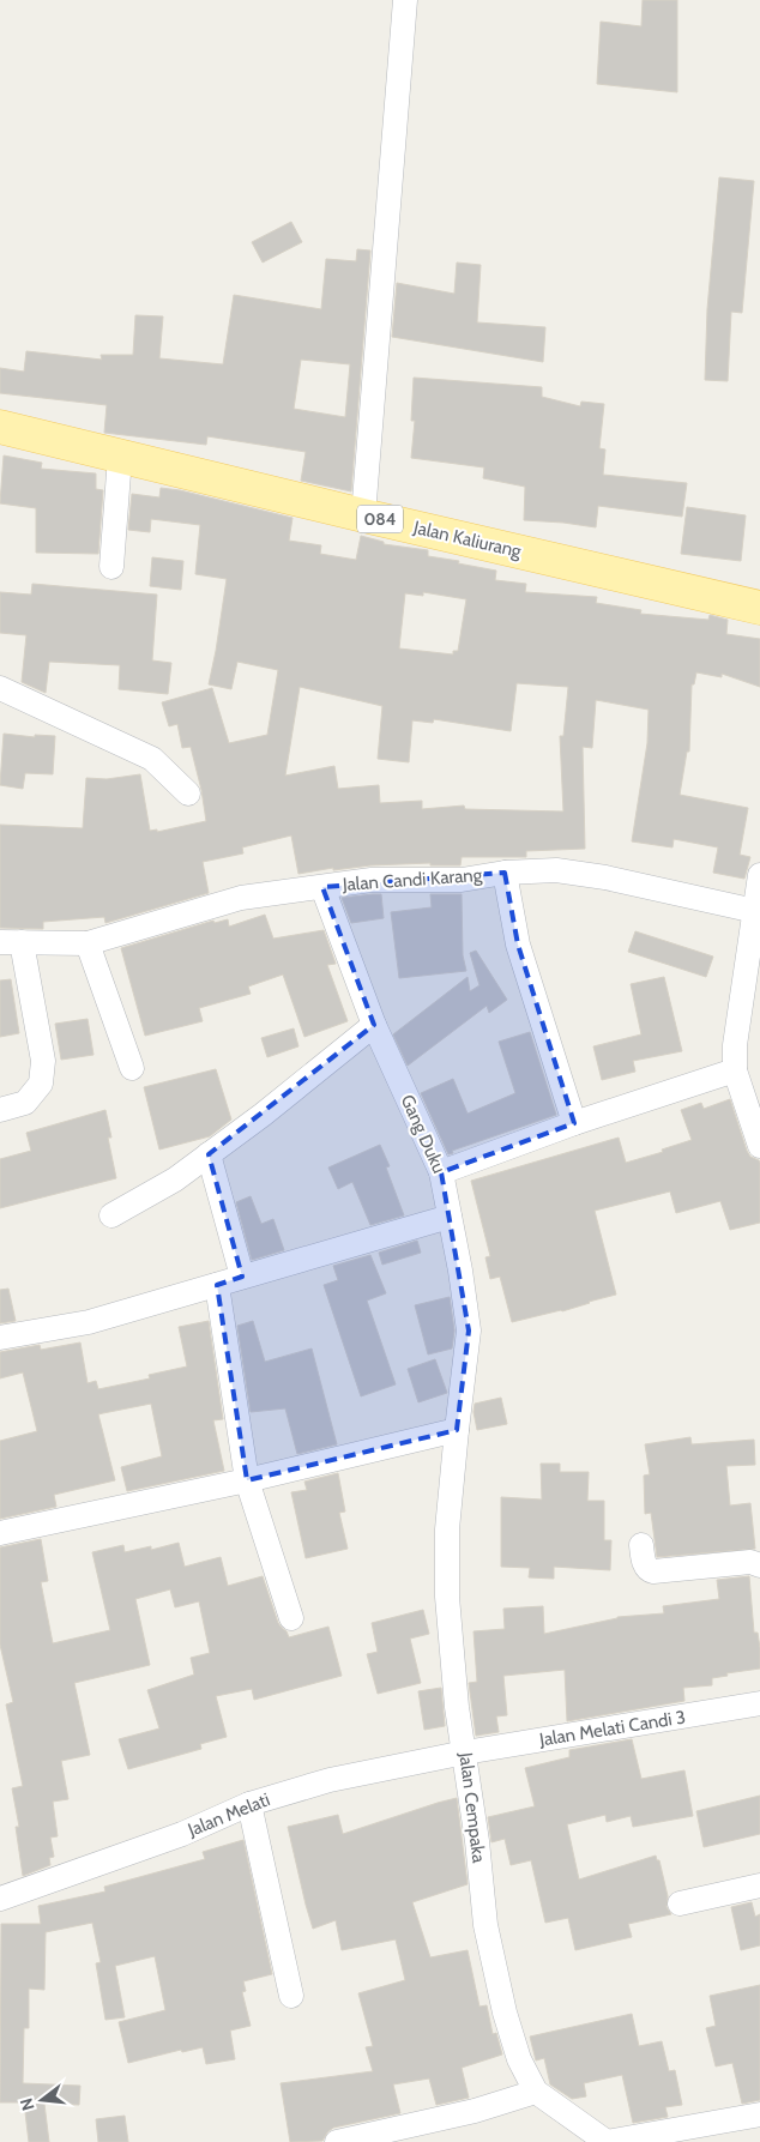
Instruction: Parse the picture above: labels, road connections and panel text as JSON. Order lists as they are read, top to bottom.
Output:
{
  "streets": {
    "main road": ["084", "Jalan Kaliurang"],
    "street": [
      "Jalan Candi Karang",
      "Gang Duku",
      "Jalan Melati Candi 3",
      "Jalan Cempaka",
      "Jalan Melati"
    ]
  },
  "crossings": [
    ["Jalan Candi Karang", "Gang Duku"],
    ["Gang Duku", "Jalan Cempaka"],
    ["Jalan Melati Candi 3", "Jalan Cempaka"],
    ["Jalan Melati Candi 3", "Jalan Melati"],
    ["Jalan Cempaka", "Jalan Melati"]
  ],
  "north": "left"
}
